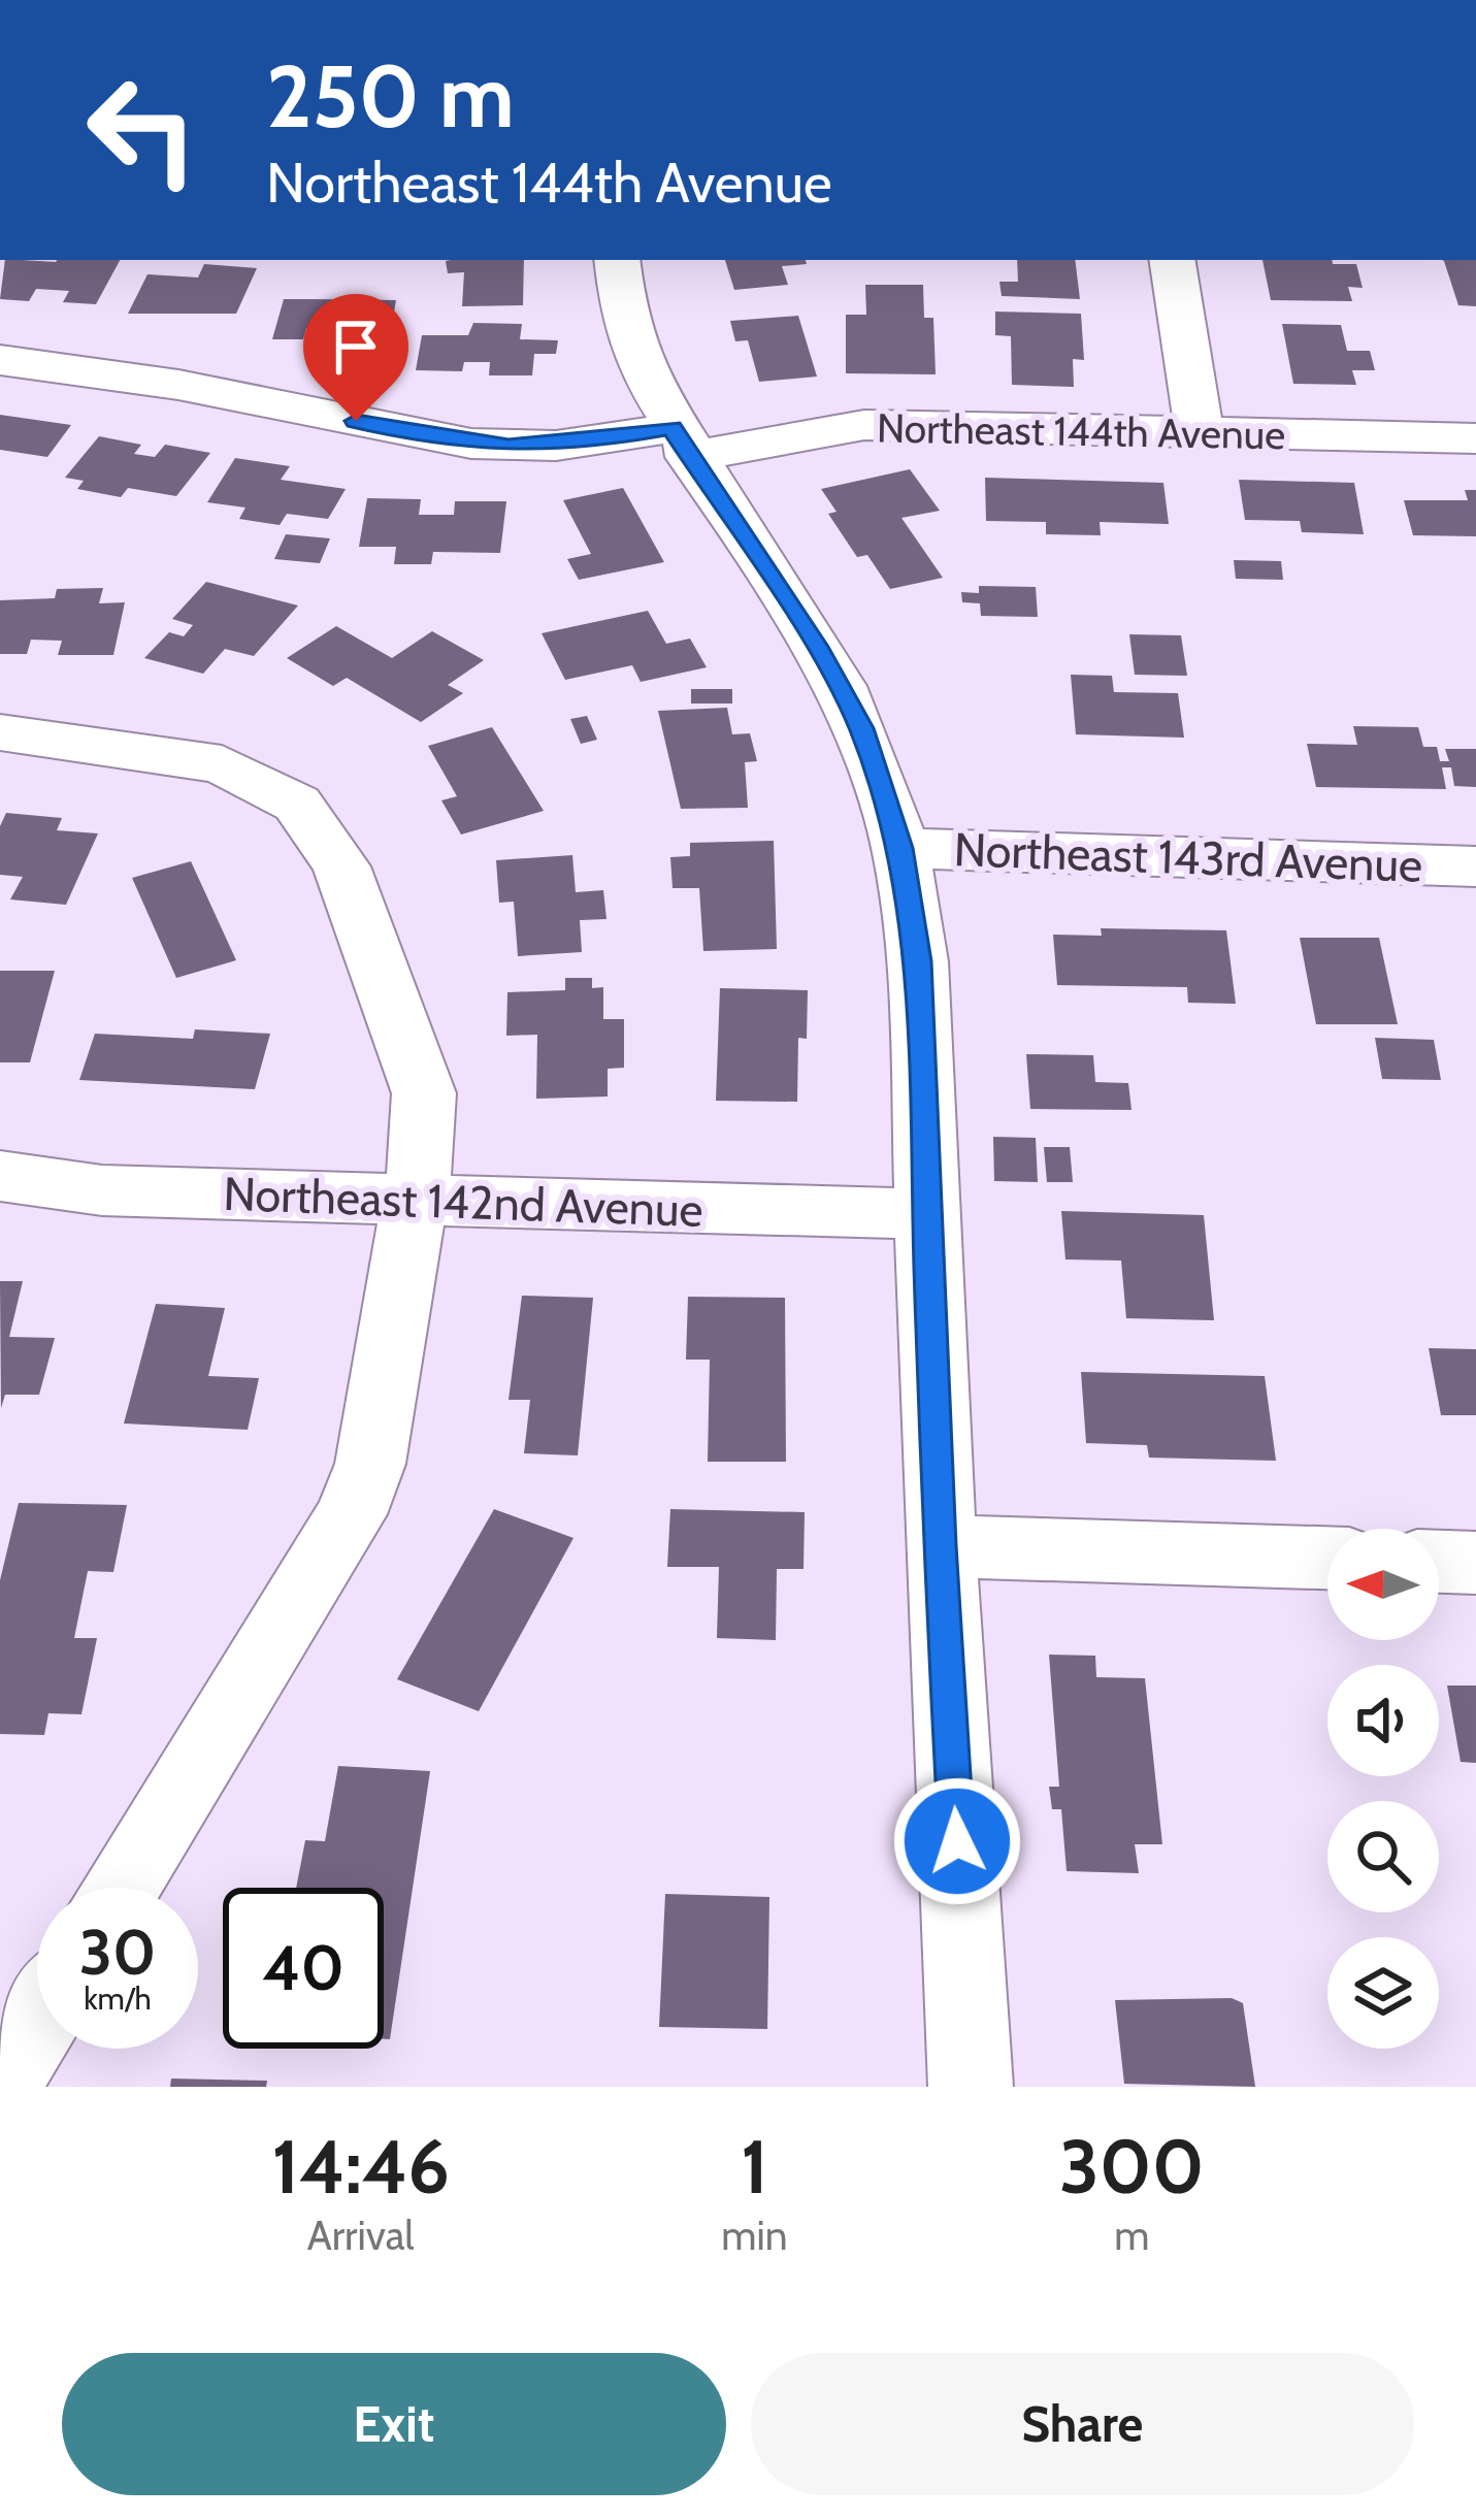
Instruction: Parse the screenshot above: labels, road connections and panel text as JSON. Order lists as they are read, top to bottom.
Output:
{
  "streets": {
    "street": ["Northeast 144th Avenue", "Northeast 143rd Avenue", "Northeast 142nd Avenue"]
  },
  "north": "left",
  "page": {
    "turn": ["250 m", "Northeast 144th Avenue"],
    "speed": "30 km/h",
    "limit": "40",
    "eta": [
      "14:46",
      "Arrival",
      "1",
      "min",
      "300",
      "m"
    ],
    "buttons": ["Exit", "Share"]
  }
}
